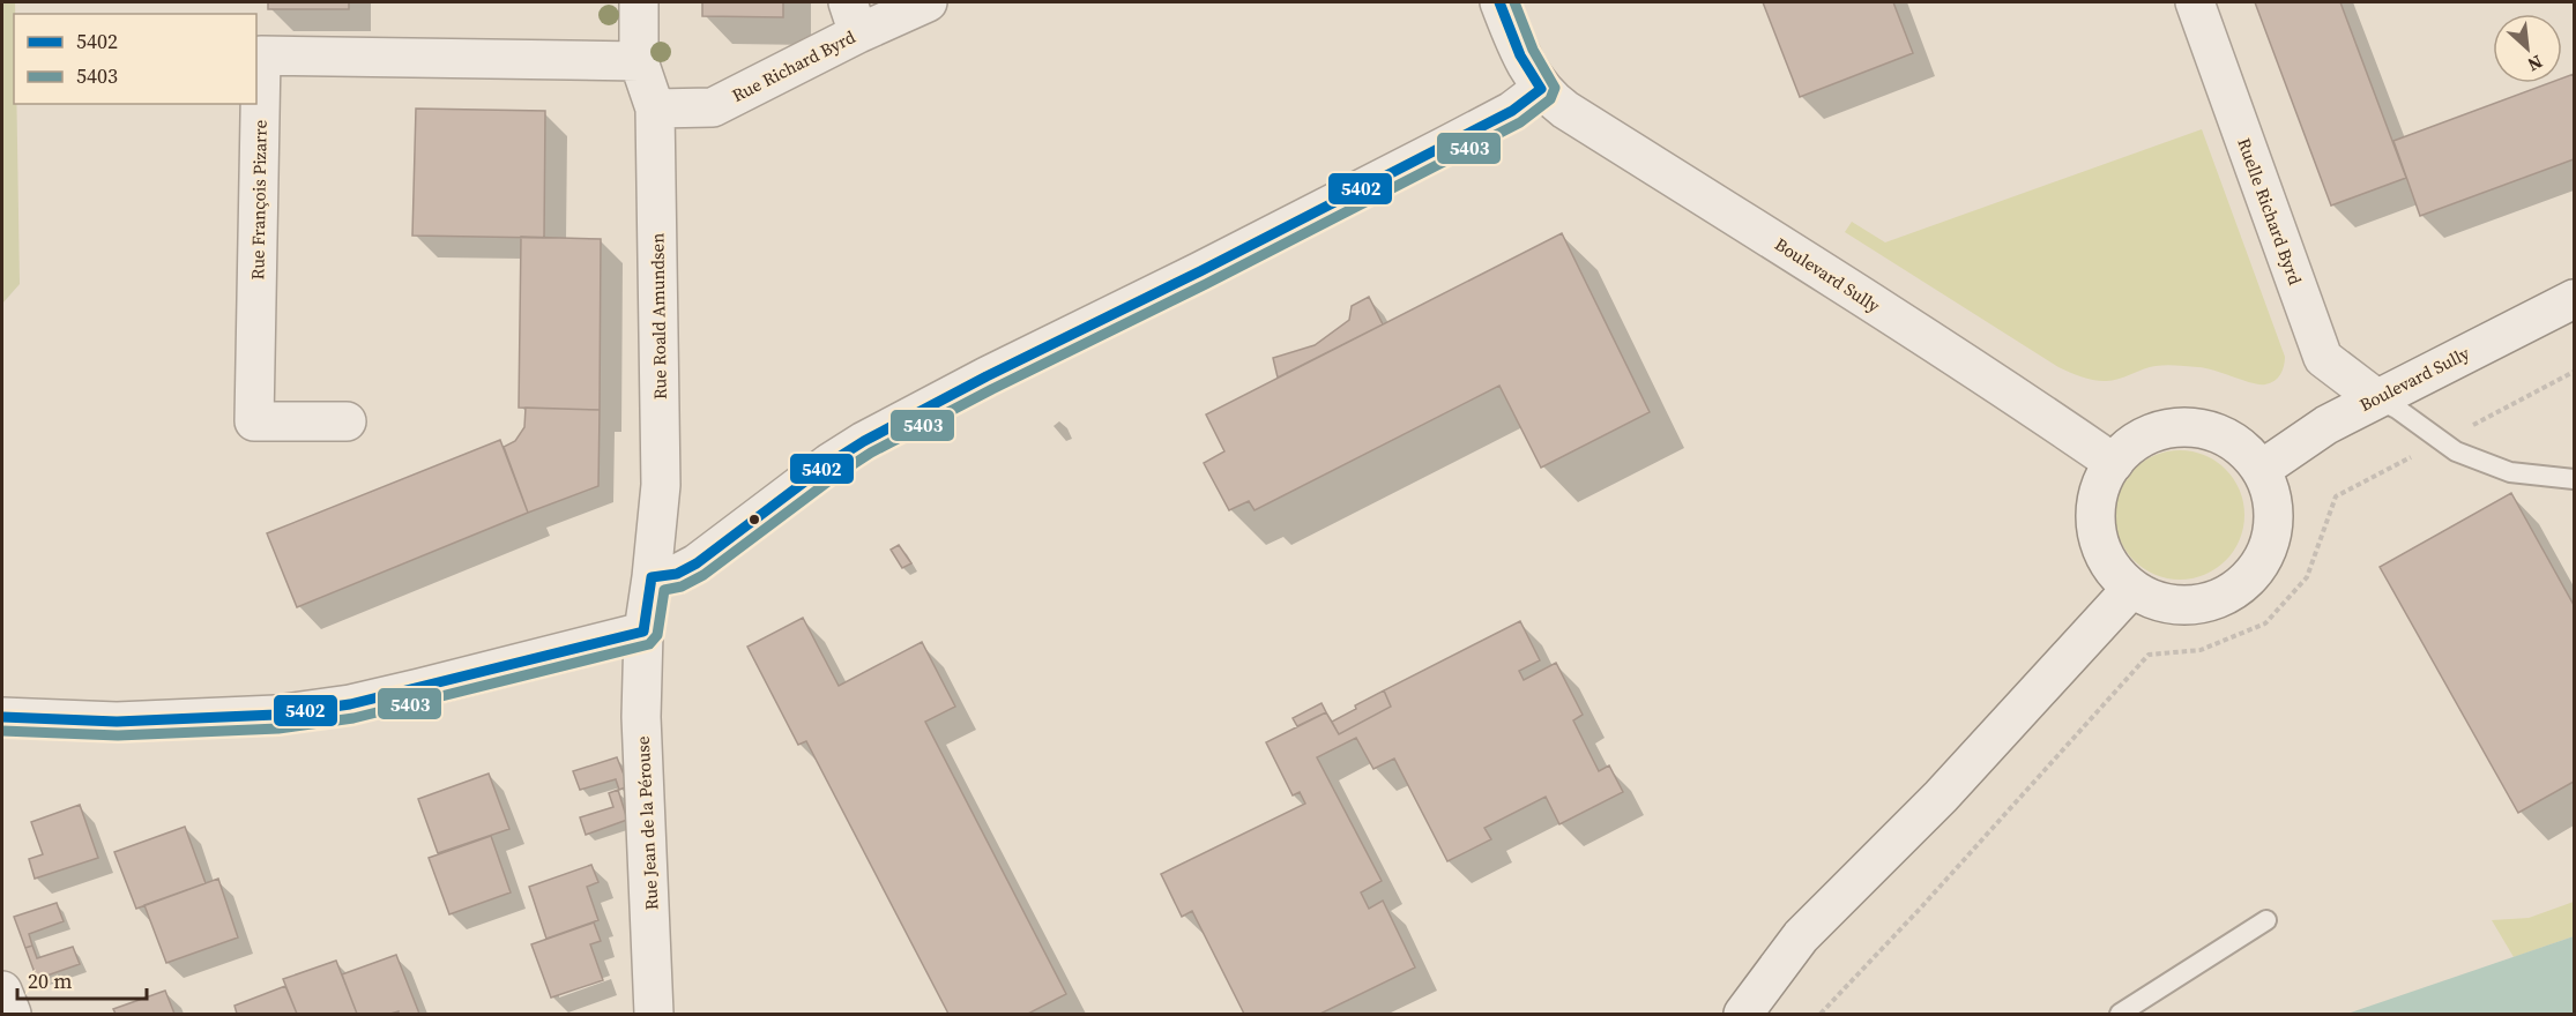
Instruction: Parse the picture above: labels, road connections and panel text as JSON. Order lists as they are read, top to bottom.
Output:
{
  "streets": {
    "street": [
      "Rue Richard Byrd",
      "Rue François Pizarre",
      "Ruelle Richard Byrd",
      "Boulevard Sully",
      "Rue Roald Amundsen",
      "Rue Jean de la Pérouse"
    ]
  },
  "crossings": [
    ["Rue Richard Byrd", "Rue Roald Amundsen"],
    ["Rue François Pizarre", "Rue Roald Amundsen"],
    ["Ruelle Richard Byrd", "Boulevard Sully"],
    ["Rue Roald Amundsen", "Rue Jean de la Pérouse"]
  ],
  "lines": ["transit line 5402", "transit line 5403"],
  "legend": ["5402", "5403"],
  "scale_bar": "20 m",
  "north": "bottom right"
}
